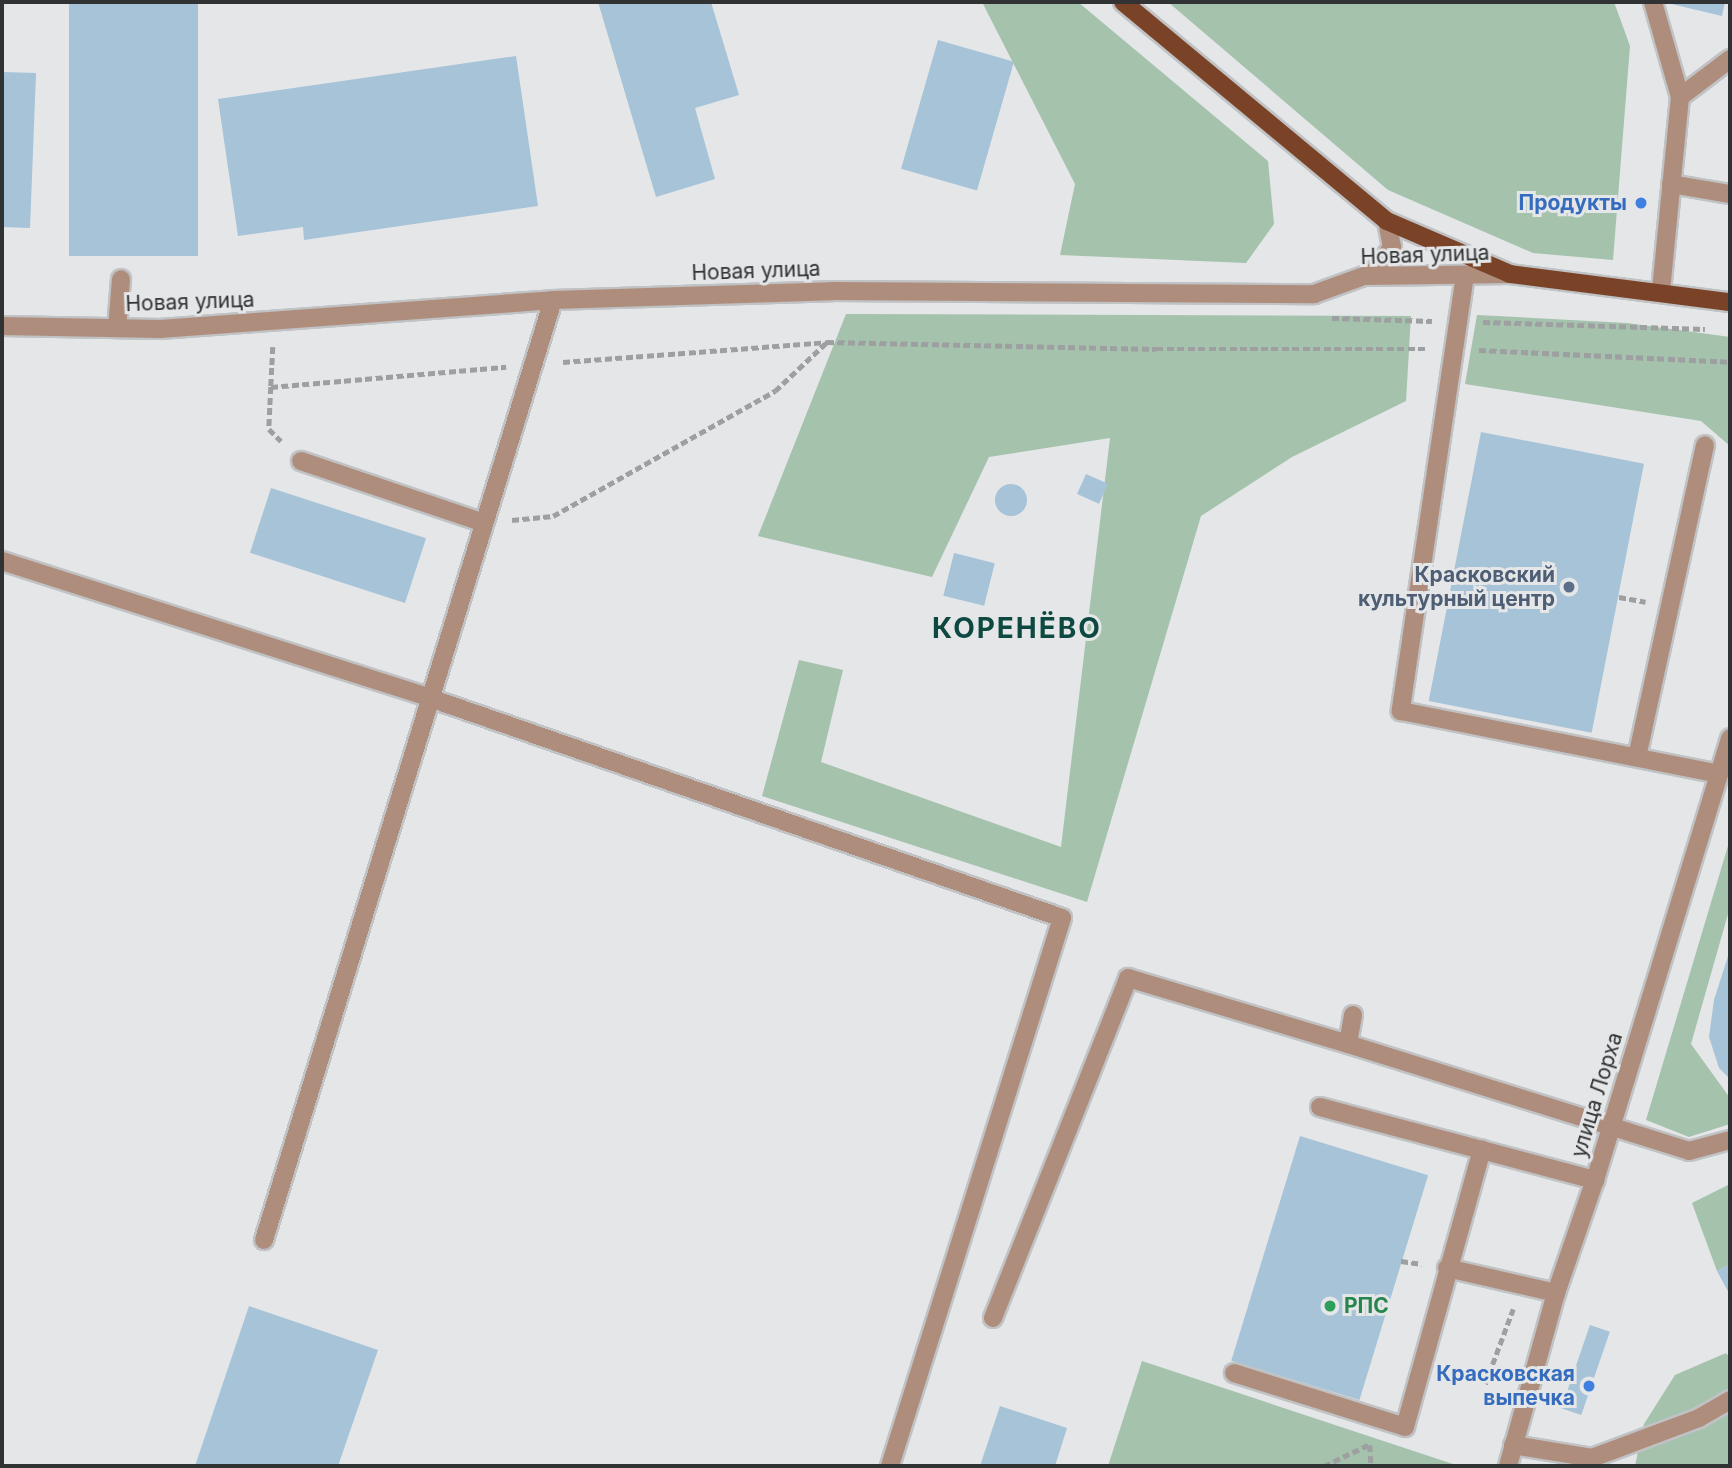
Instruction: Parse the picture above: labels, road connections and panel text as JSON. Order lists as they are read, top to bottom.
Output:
{
  "streets": {
    "main road": ["Новая улица"],
    "street": ["улица Лорха"]
  },
  "districts": ["КОРЕНЁВО"],
  "places": [
    "Продукты",
    "Красковский культурный центр",
    "РПС",
    "Красковская выпечка"
  ]
}
